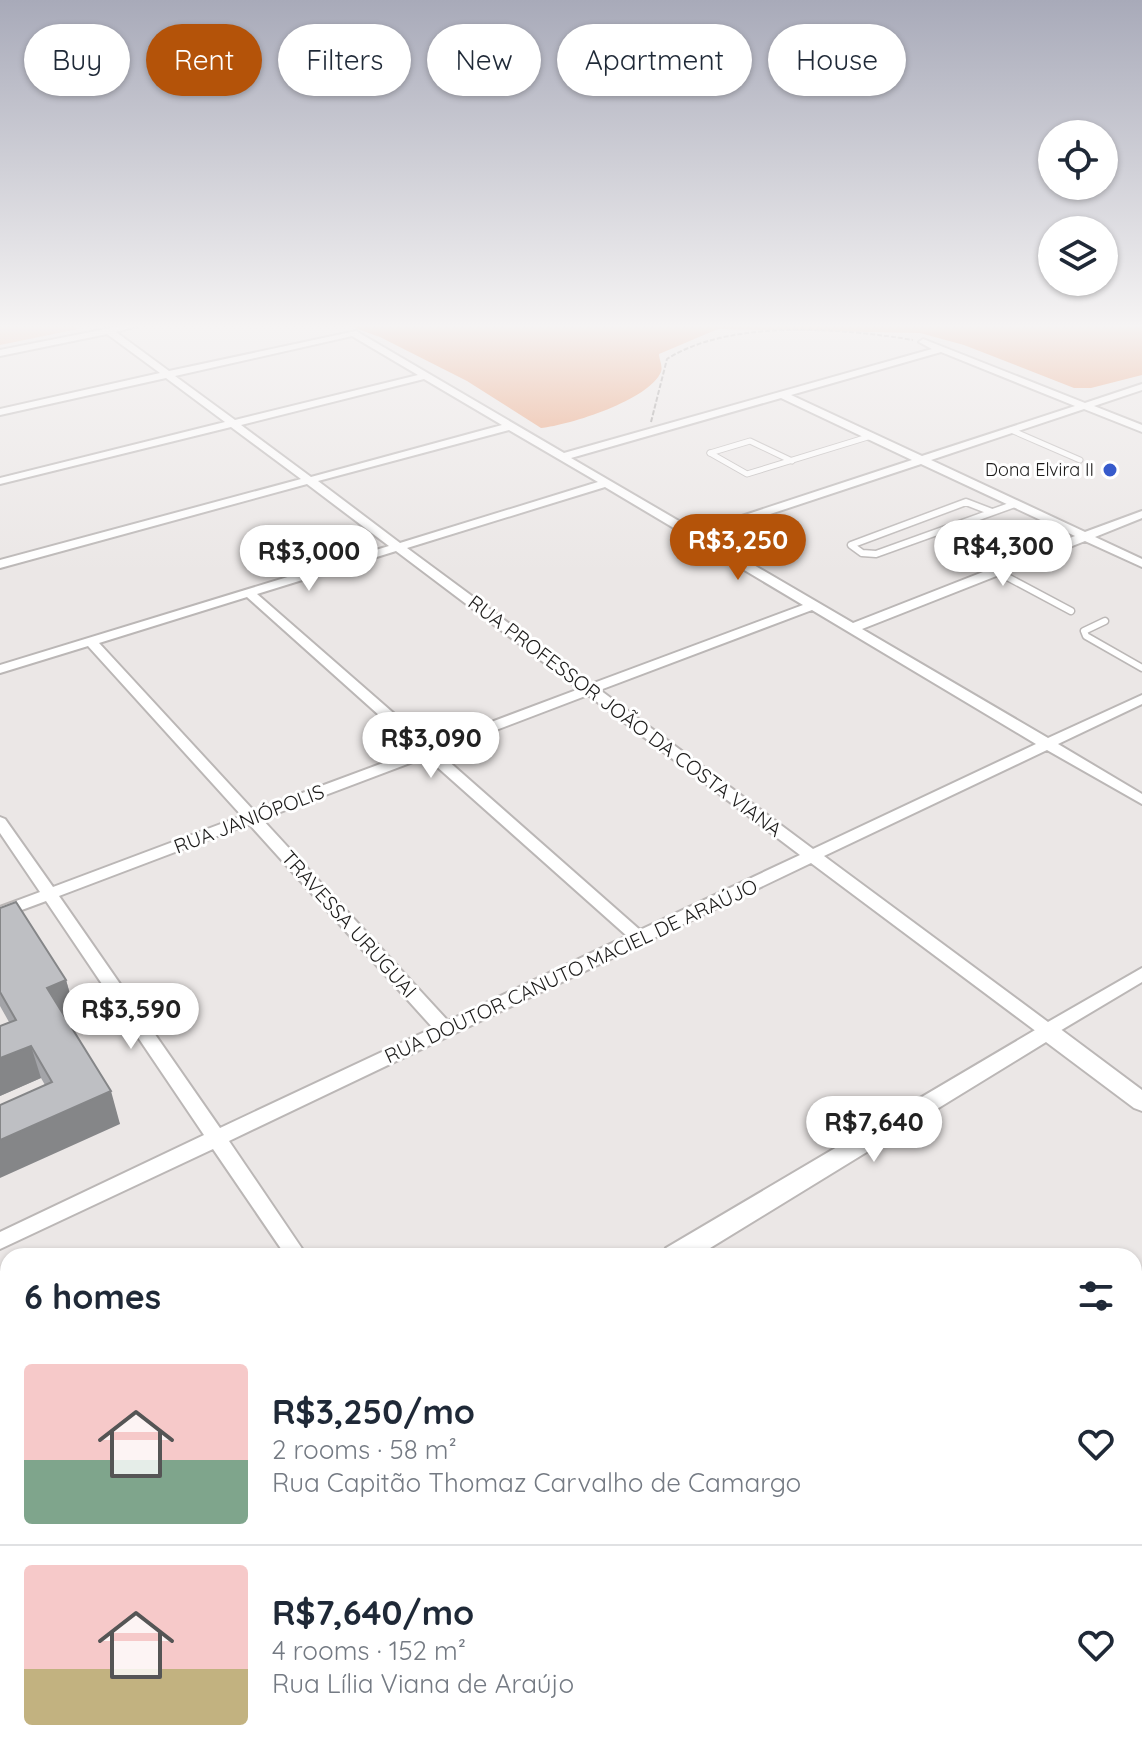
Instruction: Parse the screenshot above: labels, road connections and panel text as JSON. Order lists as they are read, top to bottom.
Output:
{
  "streets": {
    "street": [
      "RUA PROFESSOR JOÃO DA COSTA VIANA",
      "RUA JANIÓPOLIS",
      "TRAVESSA URUGUAI",
      "RUA DOUTOR CANUTO MACIEL DE ARAÚJO"
    ]
  },
  "crossings": [
    ["RUA PROFESSOR JOÃO DA COSTA VIANA", "RUA JANIÓPOLIS"],
    ["RUA PROFESSOR JOÃO DA COSTA VIANA", "RUA DOUTOR CANUTO MACIEL DE ARAÚJO"],
    ["RUA JANIÓPOLIS", "TRAVESSA URUGUAI"],
    ["TRAVESSA URUGUAI", "RUA DOUTOR CANUTO MACIEL DE ARAÚJO"]
  ],
  "places": ["Dona Elvira II"],
  "page": {
    "chip": [
      "Buy",
      "Rent",
      "Filters",
      "New",
      "Apartment",
      "House"
    ],
    "price": [
      "R$3,250",
      "R$4,300",
      "R$3,000",
      "R$3,090",
      "R$3,590",
      "R$7,640"
    ],
    "heading": "6 homes",
    "list": [
      {
        "name": "R$3,250/mo",
        "note": "2 rooms · 58 m² · Rua Capitão Thomaz Carvalho de Camargo"
      },
      {
        "name": "R$7,640/mo",
        "note": "4 rooms · 152 m² · Rua Lília Viana de Araújo"
      }
    ]
  }
}
